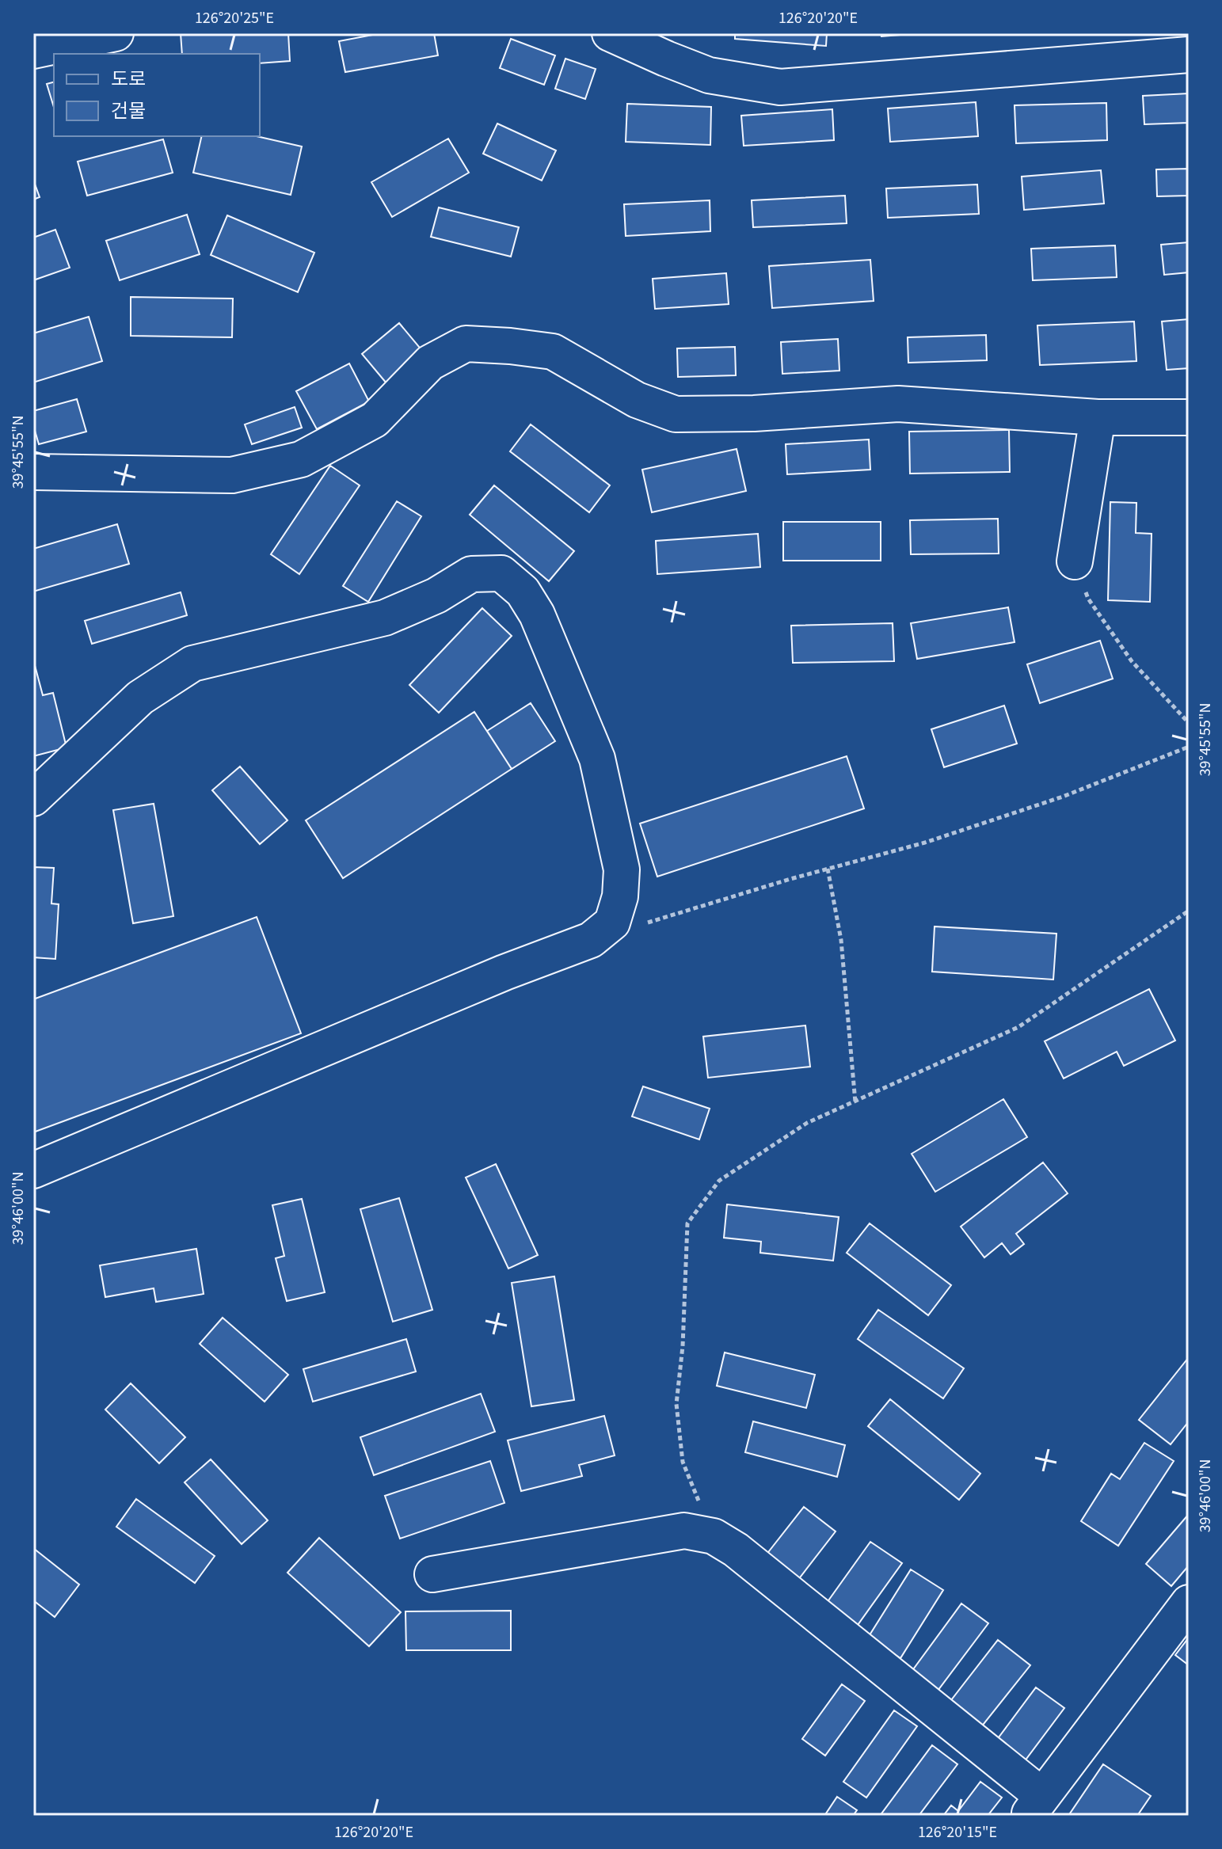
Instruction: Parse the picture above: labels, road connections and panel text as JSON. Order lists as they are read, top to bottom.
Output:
{
  "legend": ["도로", "건물"],
  "coordinates": [
    "126°20'25\"E",
    "126°20'20\"E",
    "39°45'55\"N",
    "39°46'00\"N",
    "126°20'15\"E"
  ]
}
